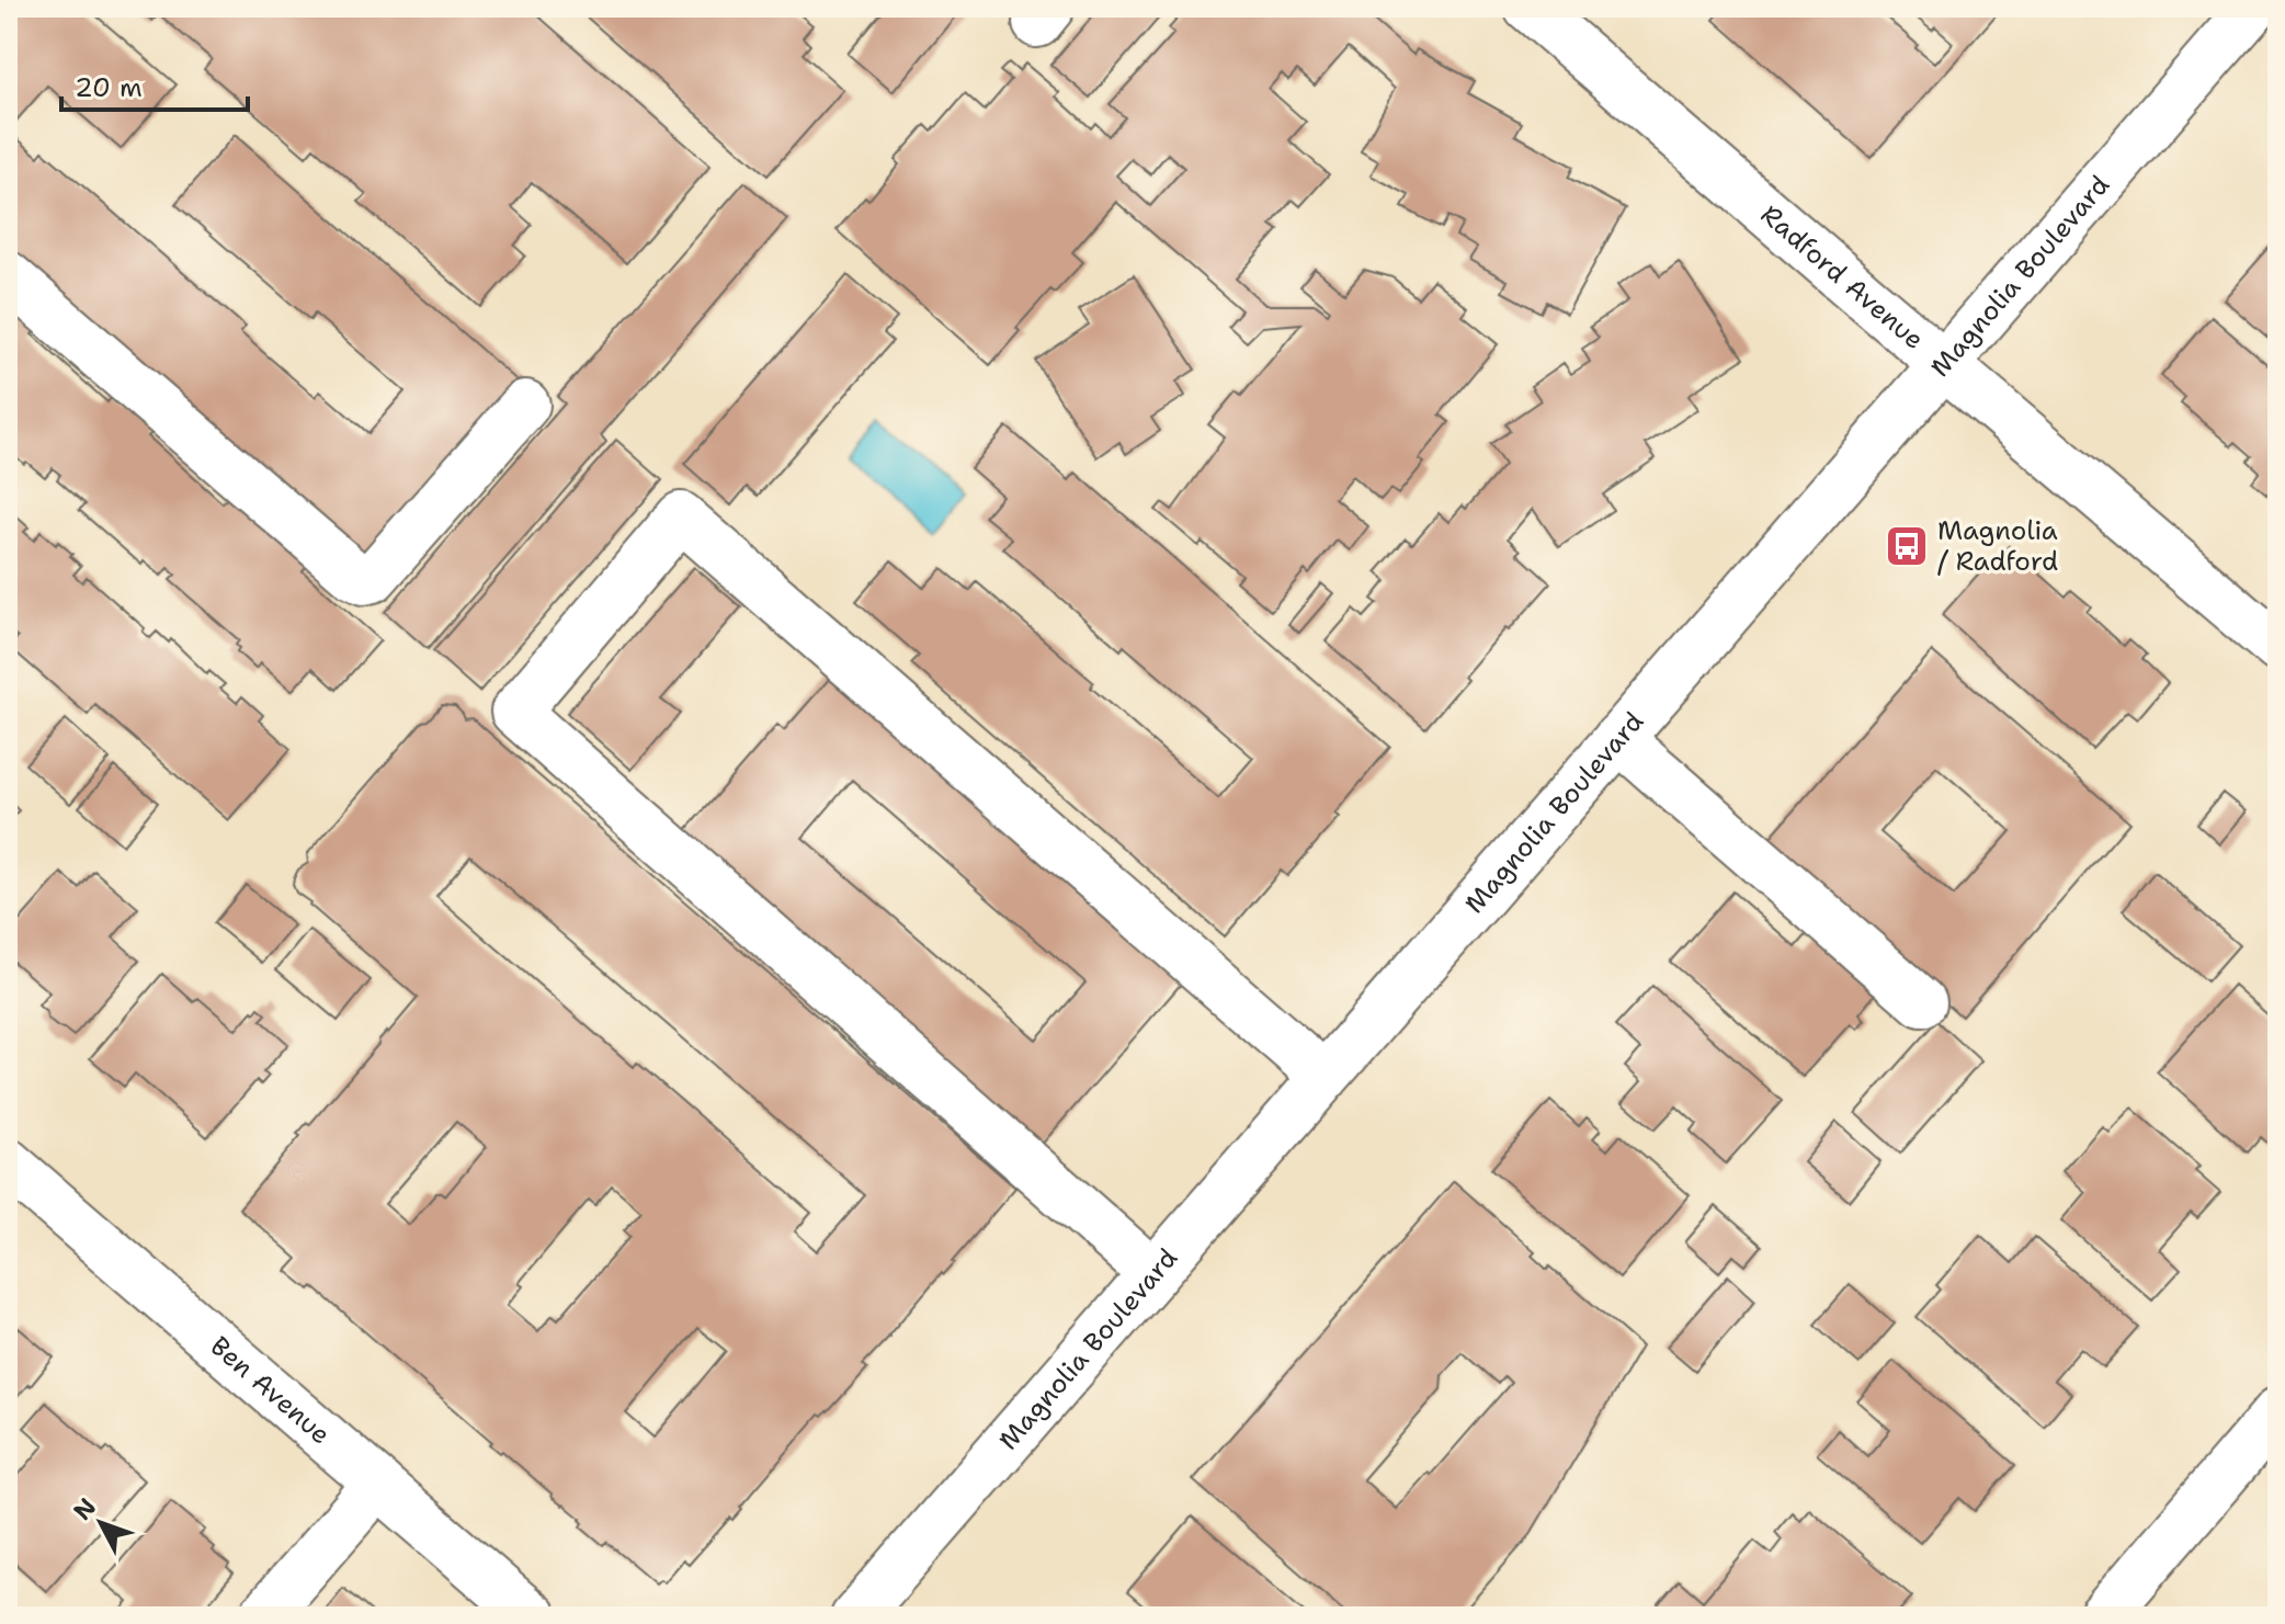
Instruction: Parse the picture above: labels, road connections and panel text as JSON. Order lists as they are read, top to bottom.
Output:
{
  "streets": {
    "main road": ["Magnolia Boulevard", "Radford Avenue", "Ben Avenue"]
  },
  "crossings": [
    ["Magnolia Boulevard", "Radford Avenue"]
  ],
  "places": {
    "bus stop": ["Magnolia / Radford"]
  },
  "scale_bar": "20 m",
  "north": "top left"
}
